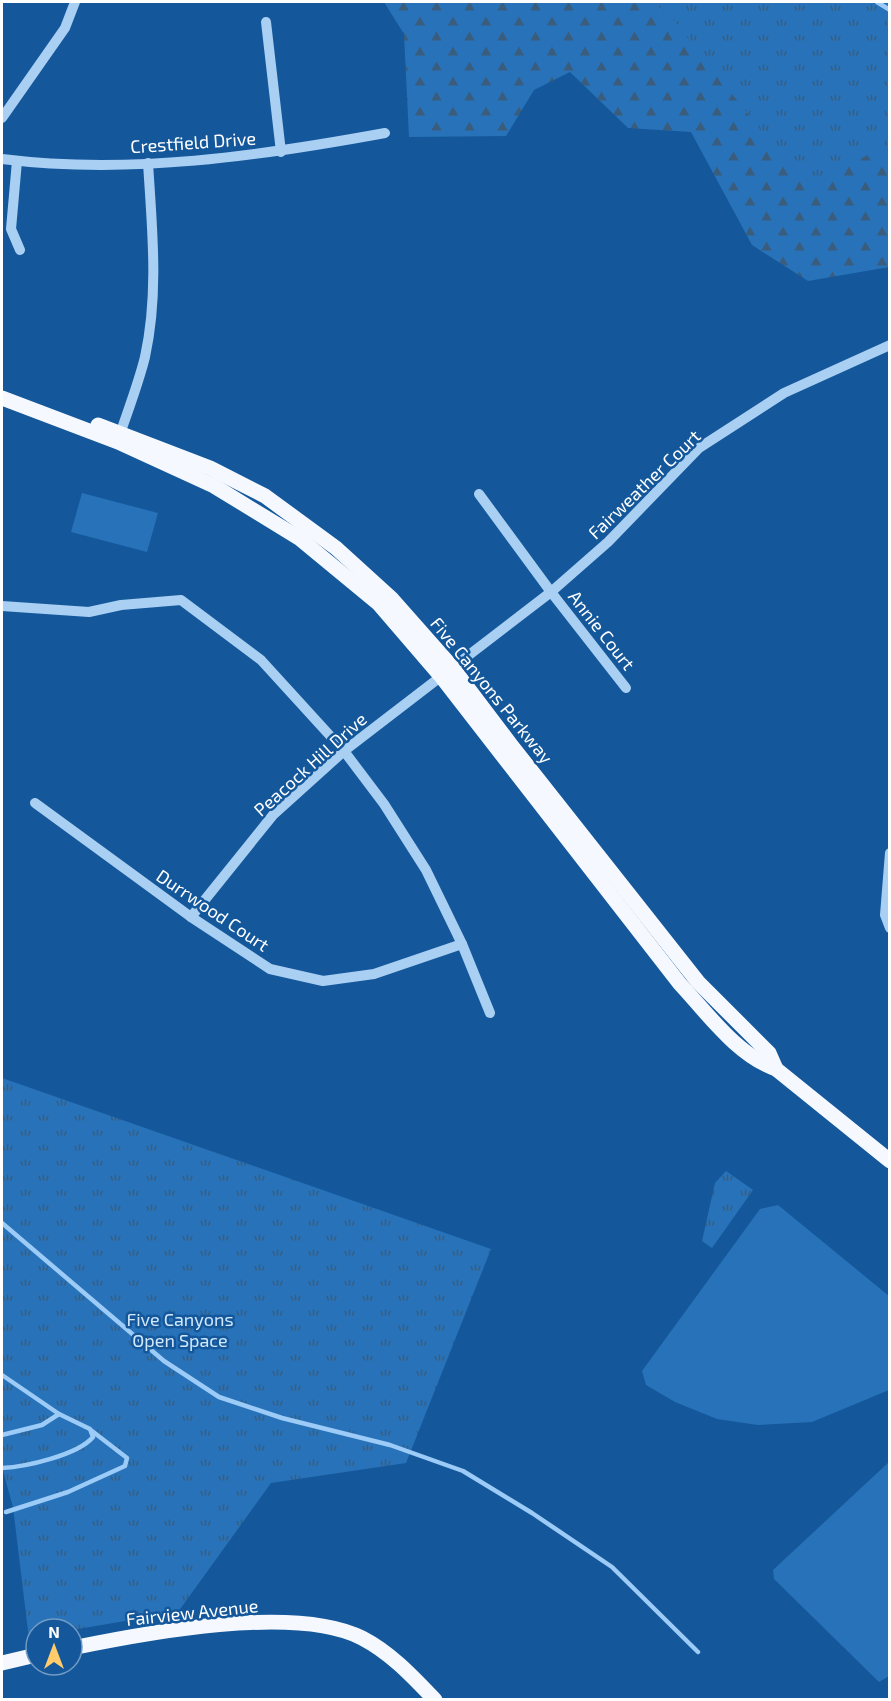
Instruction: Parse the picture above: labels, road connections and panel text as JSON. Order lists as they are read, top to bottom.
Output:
{
  "streets": {
    "main road": ["Five Canyons Parkway", "Fairview Avenue"],
    "street": [
      "Crestfield Drive",
      "Fairweather Court",
      "Annie Court",
      "Peacock Hill Drive",
      "Durrwood Court"
    ]
  },
  "crossings": [
    ["Fairweather Court", "Annie Court"],
    ["Fairweather Court", "Five Canyons Parkway"],
    ["Fairweather Court", "Peacock Hill Drive"],
    ["Five Canyons Parkway", "Peacock Hill Drive"],
    ["Peacock Hill Drive", "Durrwood Court"]
  ],
  "parks": ["Five Canyons Open Space"],
  "north": "top"
}
